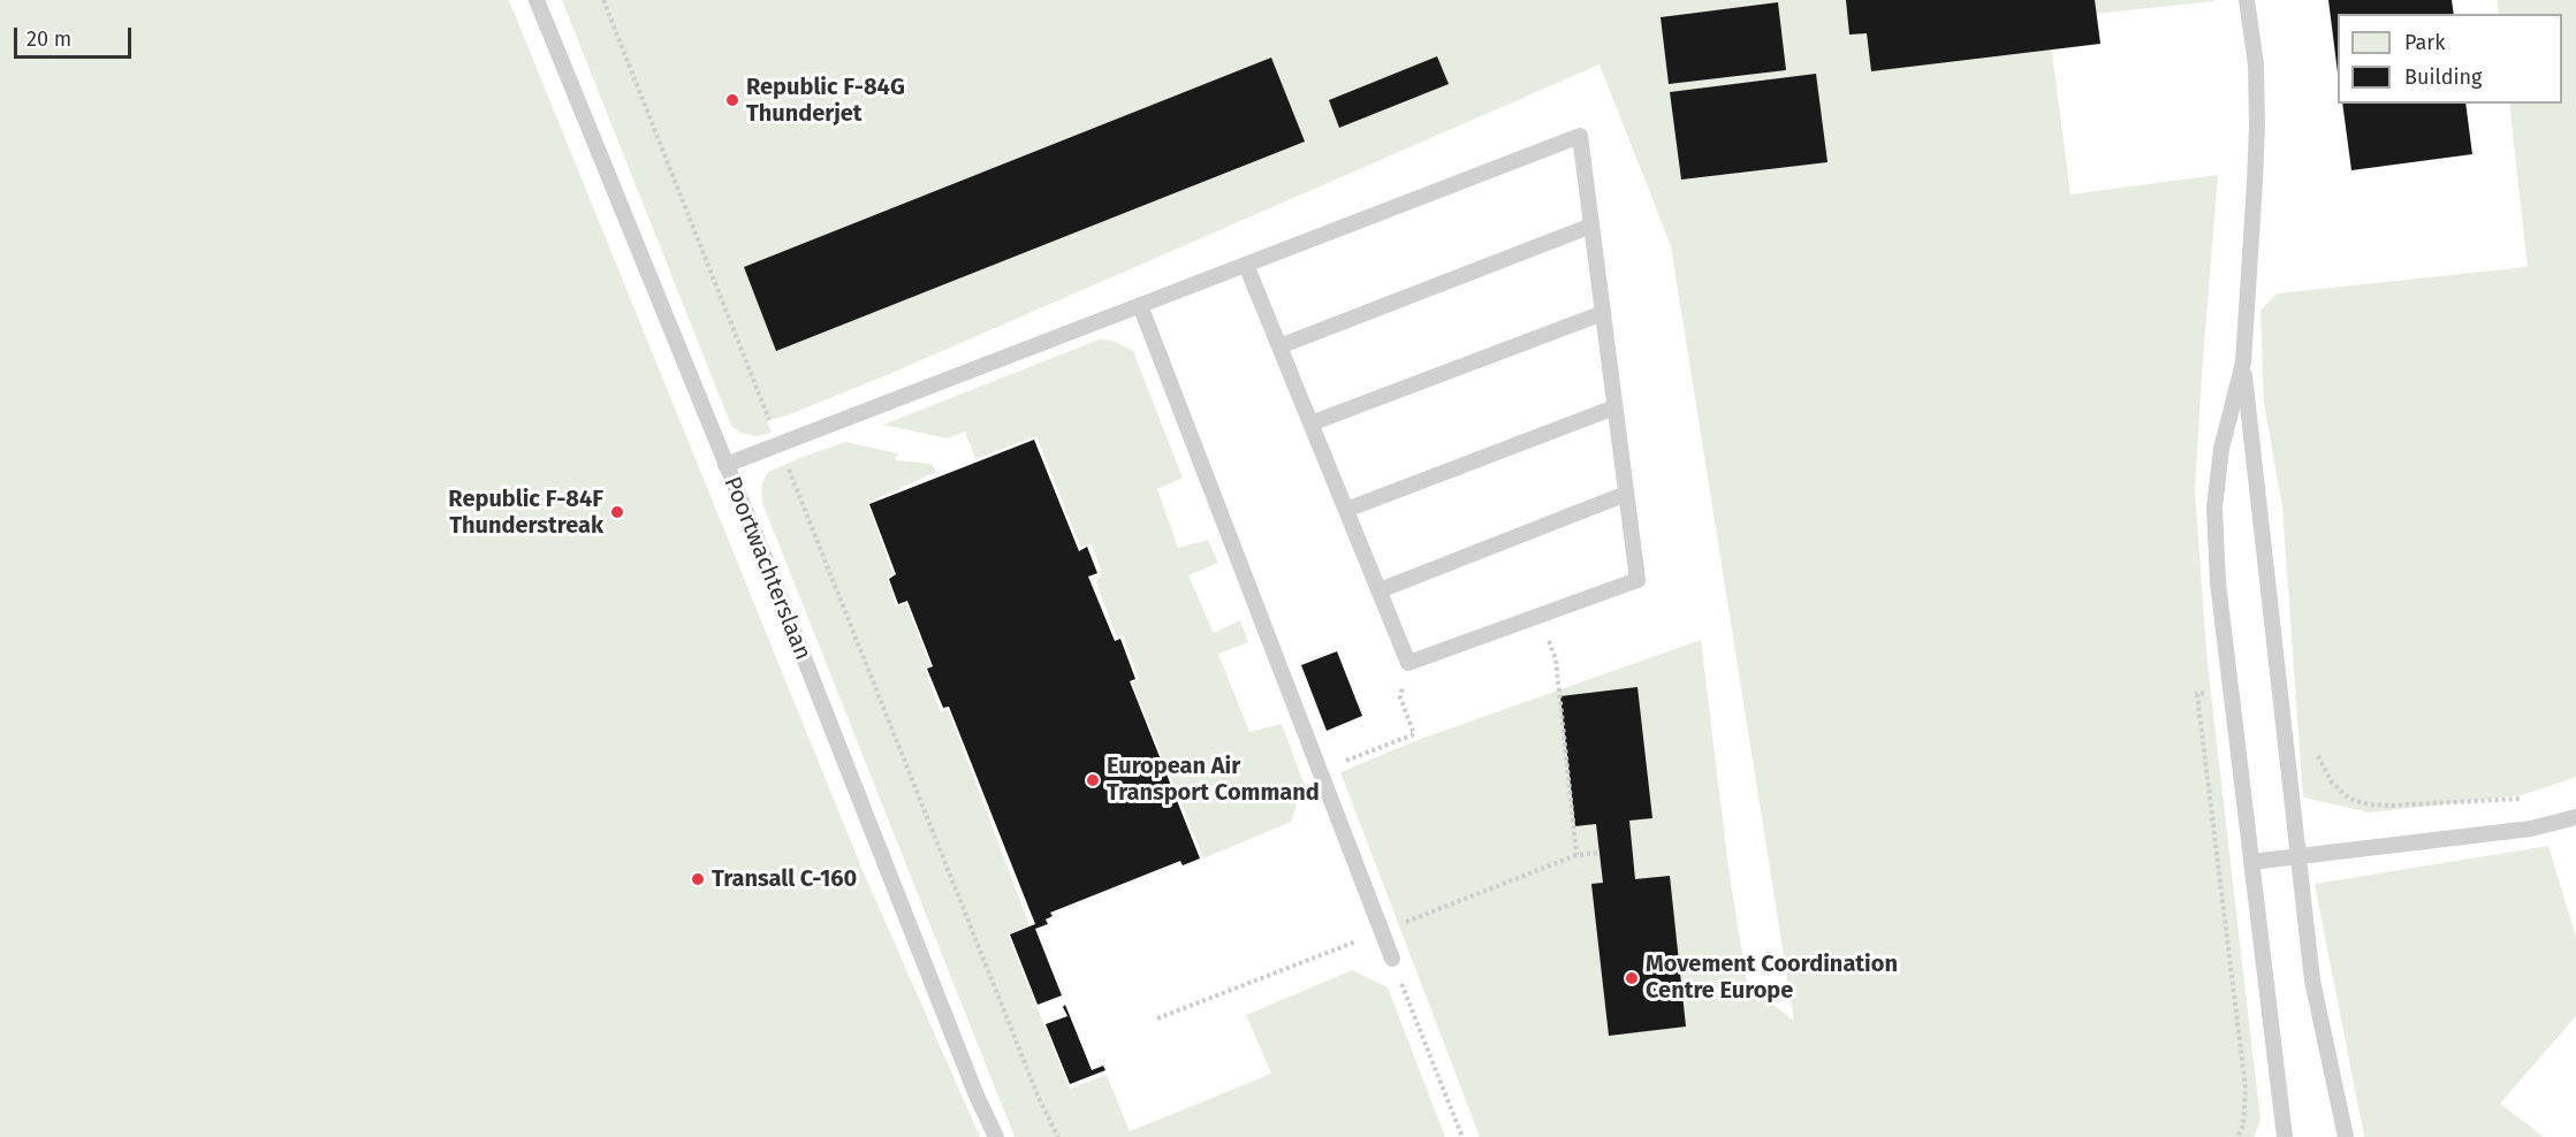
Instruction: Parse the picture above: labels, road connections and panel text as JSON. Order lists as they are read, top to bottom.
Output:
{
  "streets": {
    "lane": ["Poortwachterslaan"]
  },
  "places": [
    "Republic F-84G Thunderjet",
    "Republic F-84F Thunderstreak",
    "European Air Transport Command",
    "Transall C-160",
    "Movement Coordination Centre Europe"
  ],
  "legend": ["Park", "Building"],
  "scale_bar": "20 m"
}
